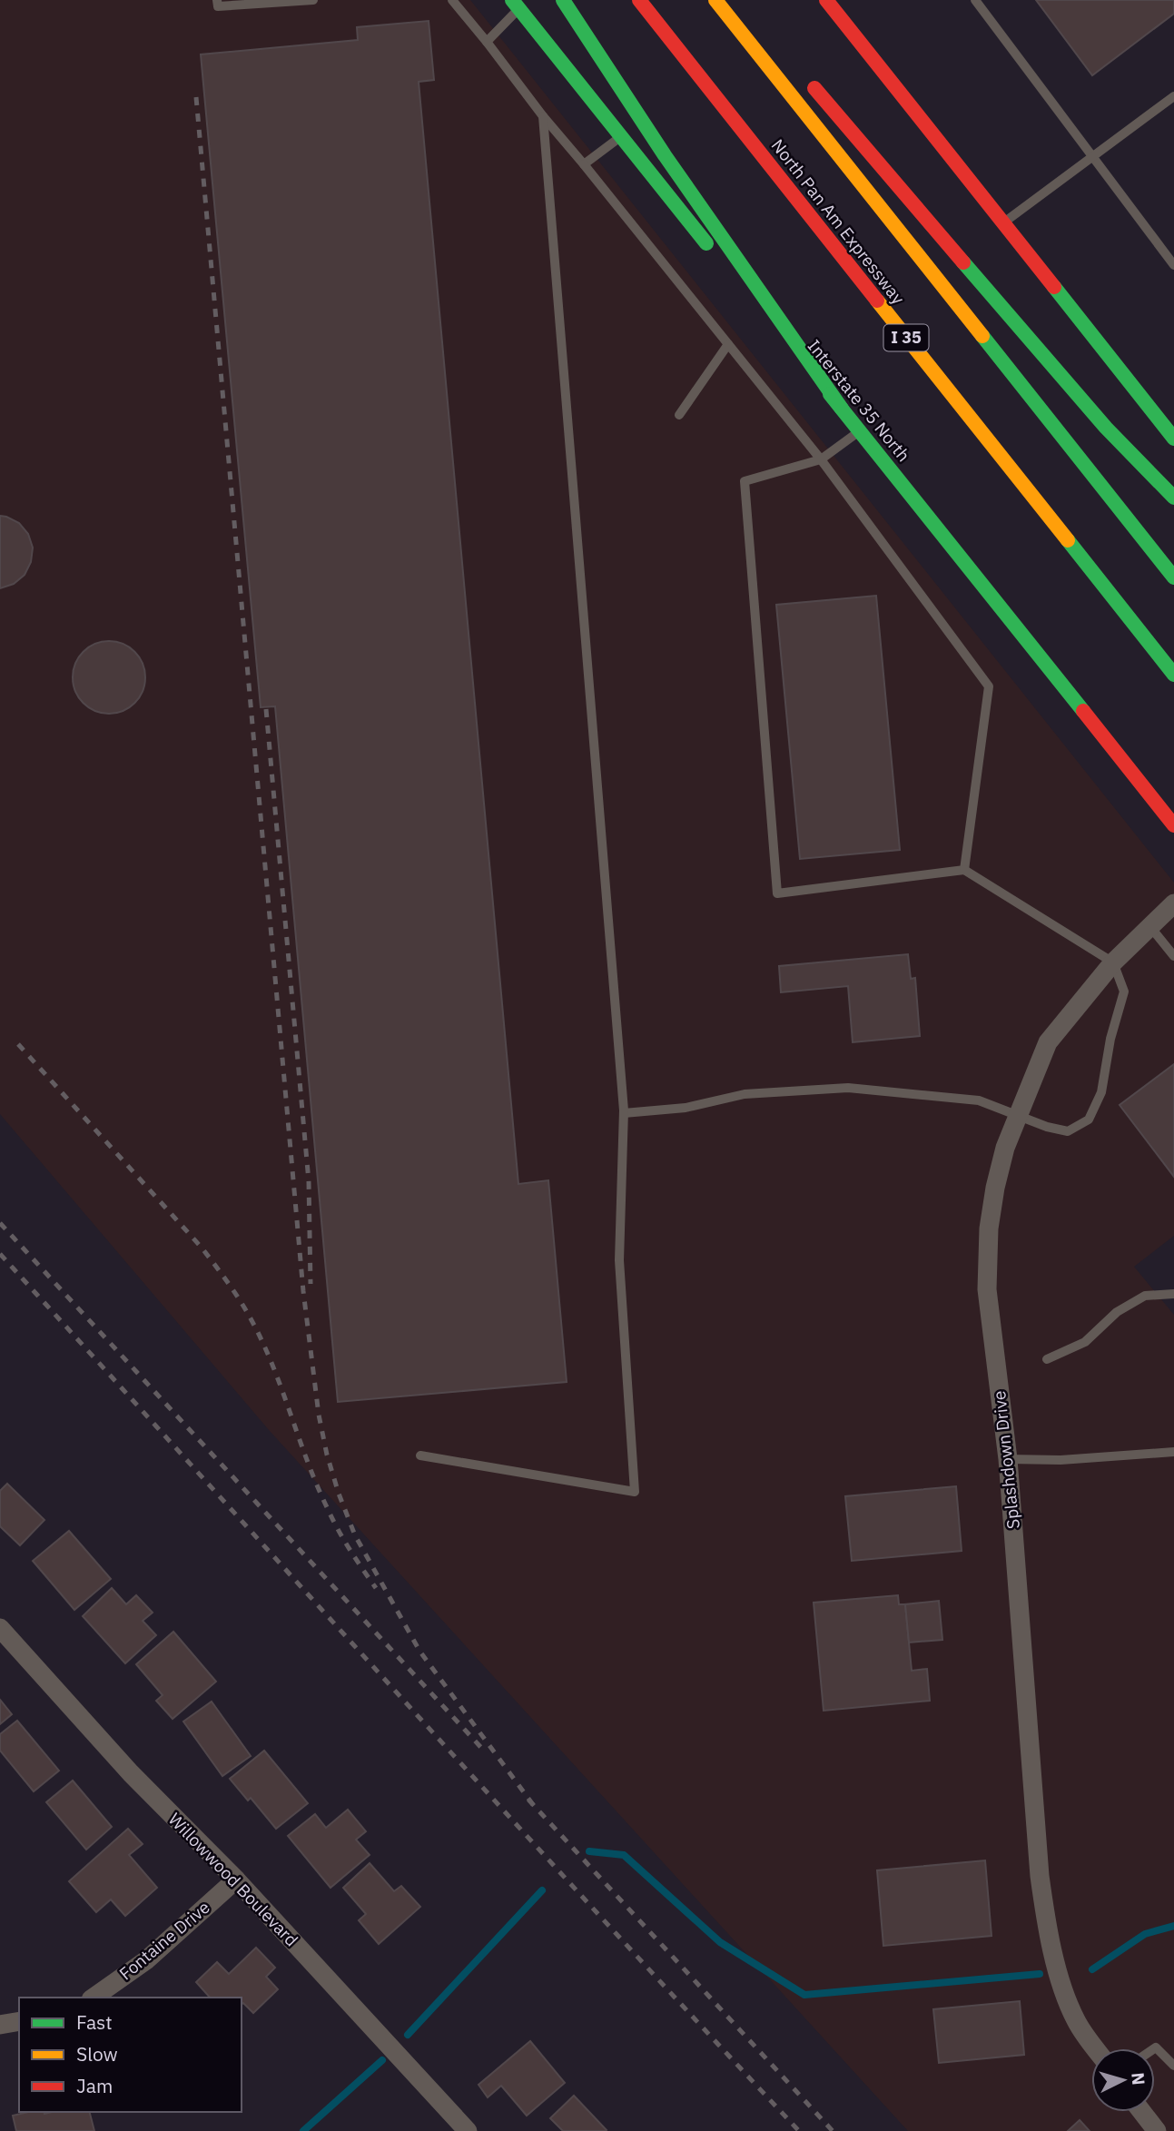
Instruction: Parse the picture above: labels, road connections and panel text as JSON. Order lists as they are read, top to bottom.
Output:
{
  "streets": {
    "main road": ["North Pan Am Expressway", "I 35", "Interstate 35 North"],
    "street": ["Splashdown Drive", "Willowwood Boulevard", "Fontaine Drive"]
  },
  "crossings": [
    ["Willowwood Boulevard", "Fontaine Drive"]
  ],
  "legend": ["Fast", "Slow", "Jam"],
  "north": "right"
}
